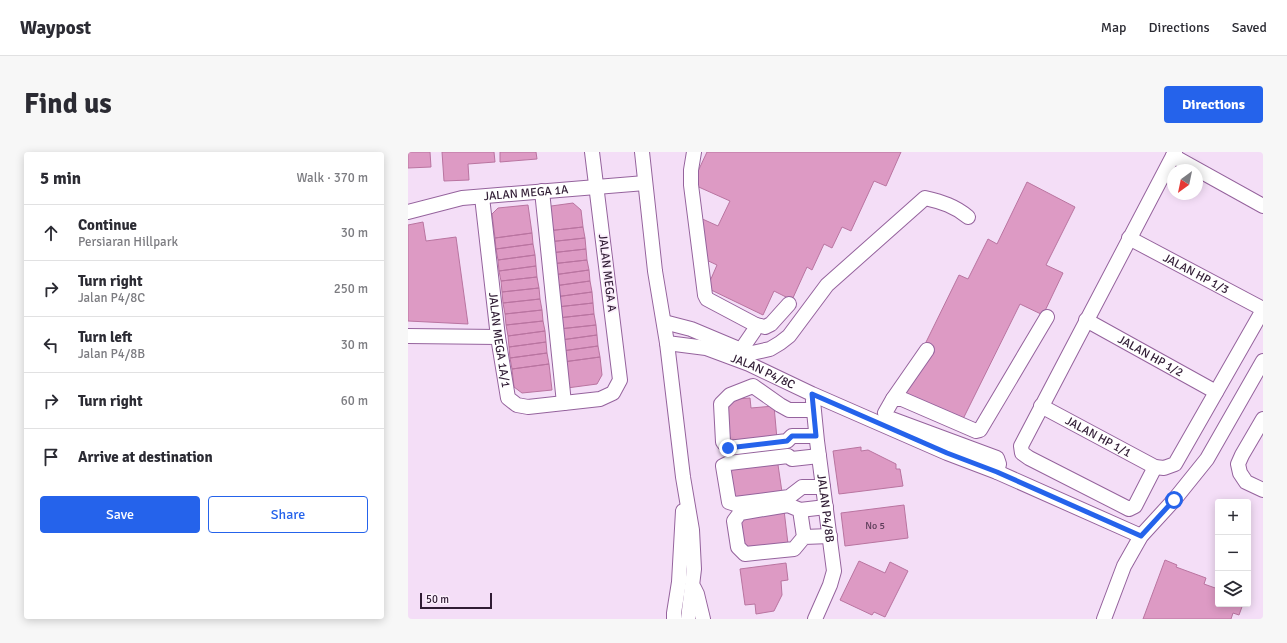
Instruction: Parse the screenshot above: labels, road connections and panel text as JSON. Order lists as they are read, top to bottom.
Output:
{
  "streets": {
    "street": [
      "JALAN MEGA 1A",
      "JALAN MEGA A",
      "JALAN HP 1/3",
      "JALAN MEGA 1A/1",
      "JALAN HP 1/2",
      "JALAN P4/8C",
      "JALAN HP 1/1",
      "JALAN P4/8B"
    ]
  },
  "crossings": [
    ["JALAN MEGA 1A", "JALAN MEGA A"],
    ["JALAN MEGA 1A", "JALAN MEGA 1A/1"],
    ["JALAN MEGA A", "JALAN MEGA 1A/1"],
    ["JALAN P4/8C", "JALAN P4/8B"]
  ],
  "house_numbers": ["No 5"],
  "scale_bar": "50 m",
  "north": "bottom left",
  "page": {
    "header": "Waypost",
    "nav": ["Map", "Directions", "Saved"],
    "buttons": [
      "Directions",
      ["Save", "Share"]
    ],
    "title": "Find us",
    "heading": ["5 min", "Walk · 370 m"],
    "list": [
      ["Continue", "Persiaran Hillpark", "30 m"],
      ["Turn right", "Jalan P4/8C", "250 m"],
      ["Turn left", "Jalan P4/8B", "30 m"],
      ["Turn right", "60 m"],
      "Arrive at destination"
    ],
    "map_buttons": ["+", "−"],
    "scale": "50 m"
  }
}
